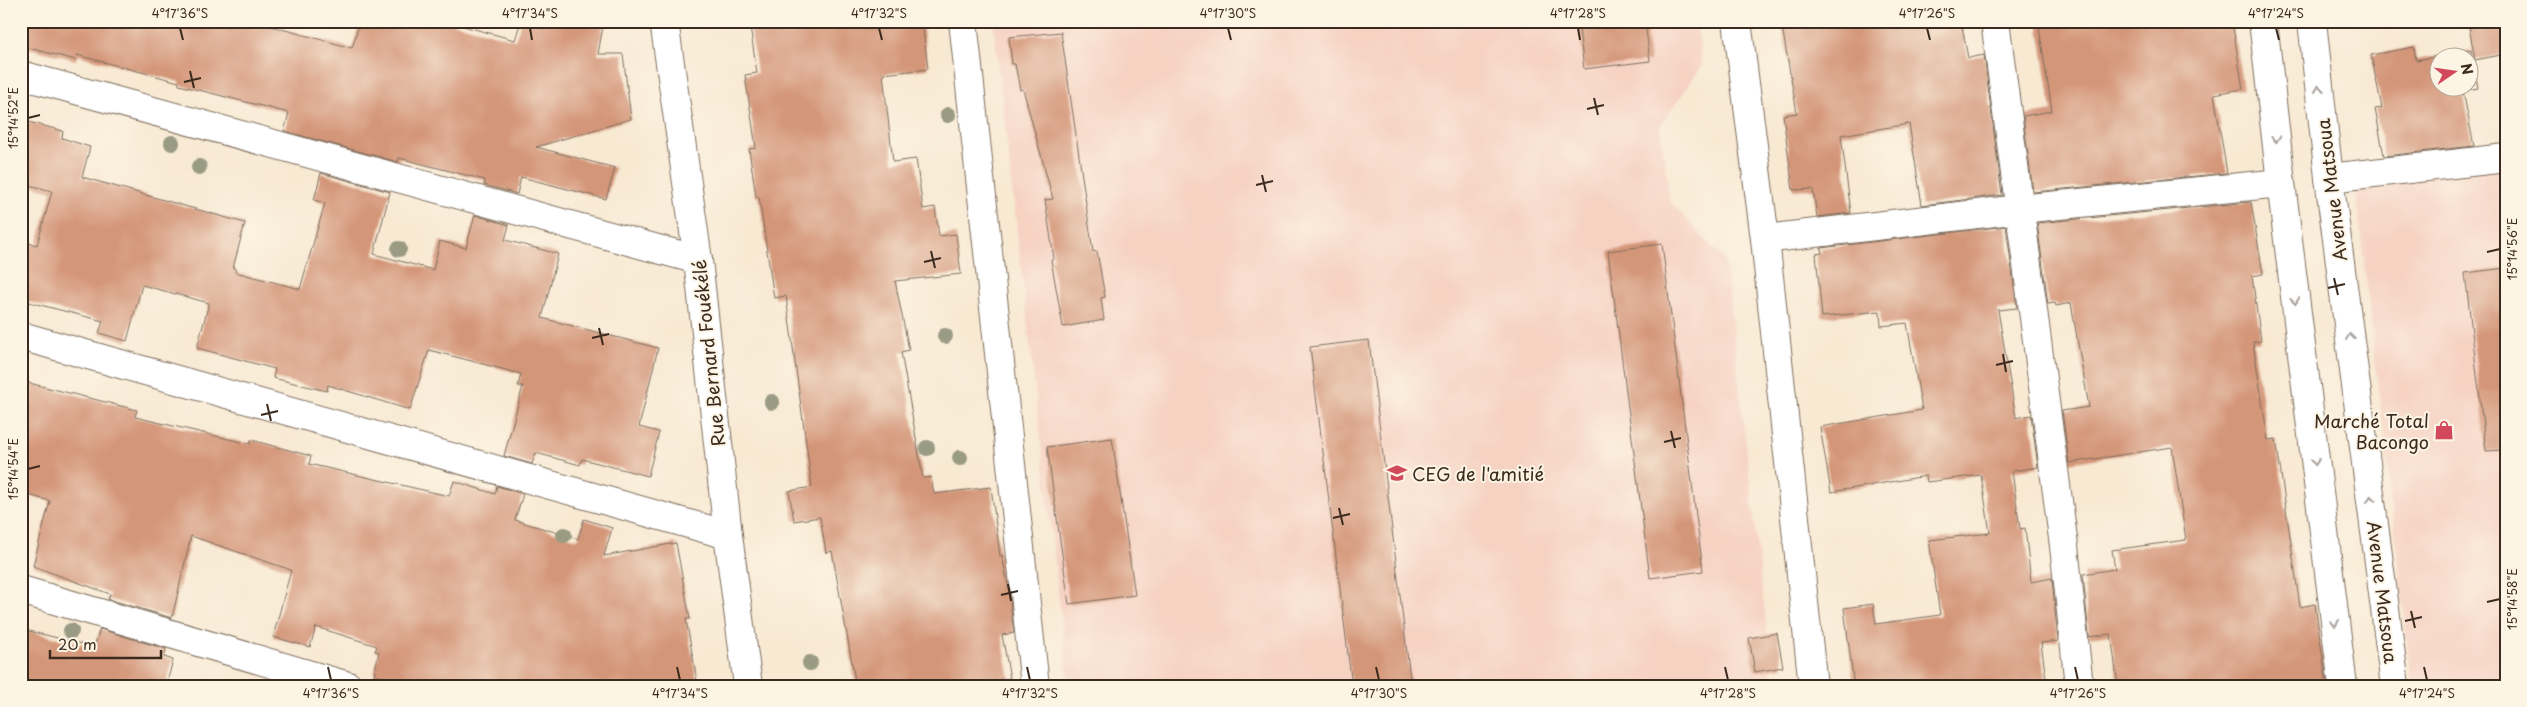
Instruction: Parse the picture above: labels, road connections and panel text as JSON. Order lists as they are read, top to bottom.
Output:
{
  "streets": {
    "street": ["Avenue Matsoua", "Rue Bernard Fouékélé"]
  },
  "places": {
    "shop": ["Marché Total Bacongo"],
    "school or university": ["CEG de l'amitié"]
  },
  "scale_bar": "20 m",
  "north": "right",
  "coordinates": [
    "4°17'36\"S",
    "4°17'34\"S",
    "4°17'32\"S",
    "4°17'30\"S",
    "4°17'28\"S",
    "4°17'26\"S",
    "4°17'24\"S",
    "15°14'52\"E",
    "15°14'56\"E",
    "15°14'54\"E",
    "15°14'58\"E"
  ]
}
